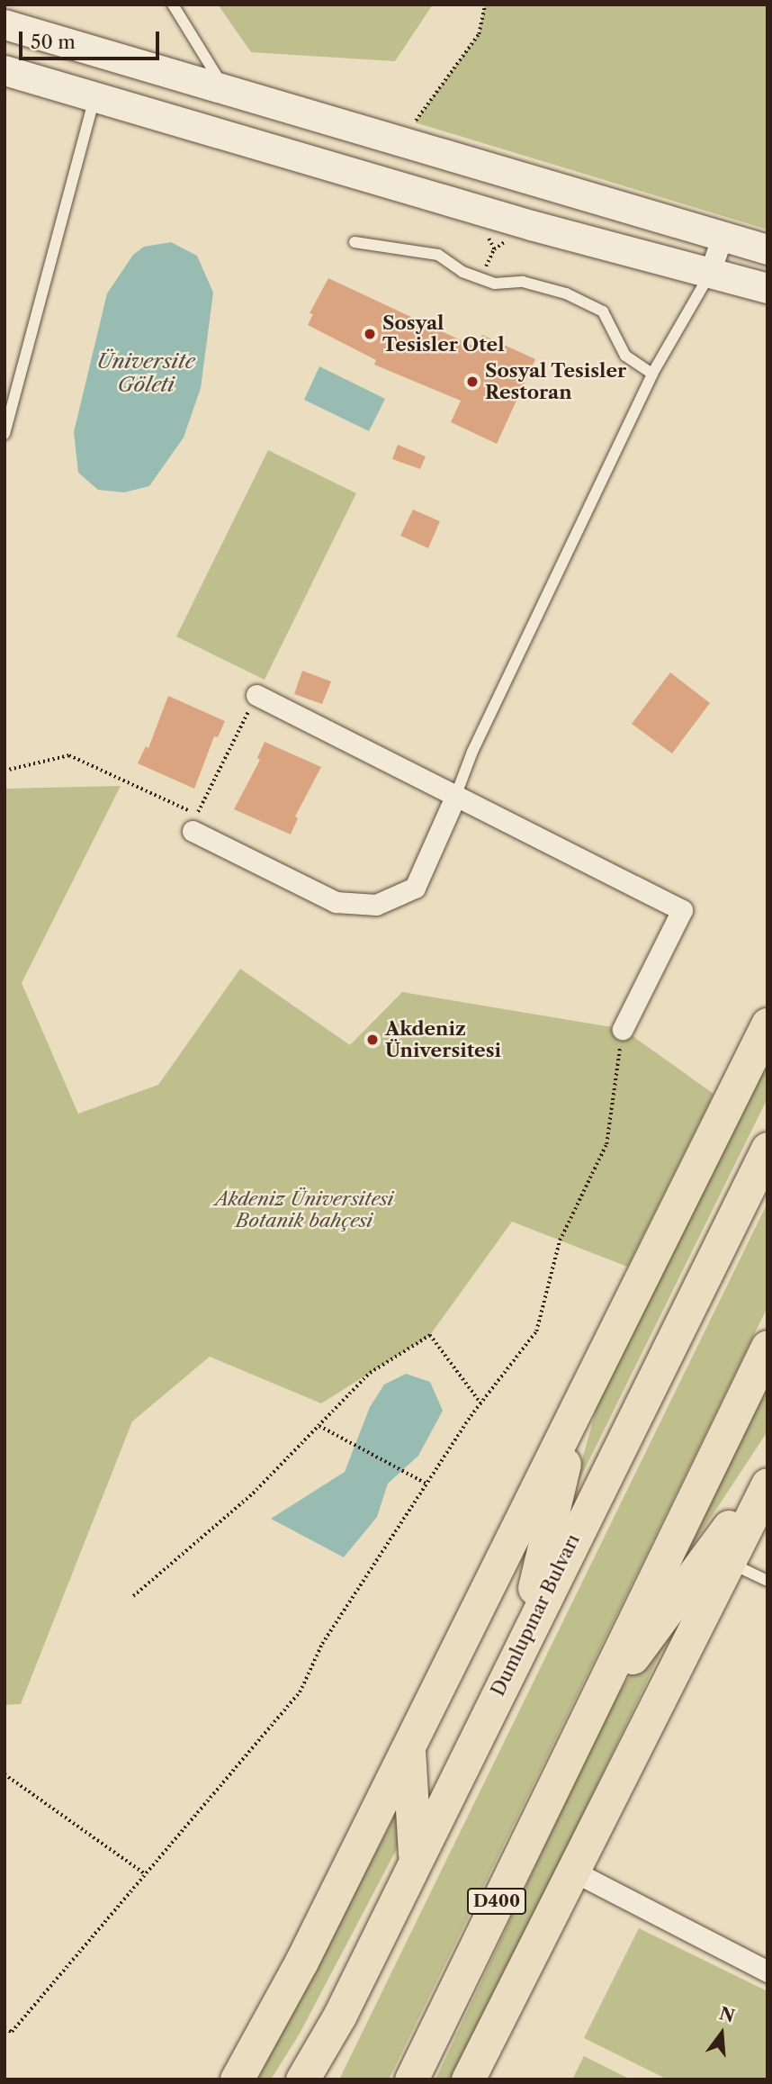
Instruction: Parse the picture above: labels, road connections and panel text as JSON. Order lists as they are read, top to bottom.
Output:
{
  "streets": {
    "main road": ["Dumlupınar Bulvarı", "D400"]
  },
  "water": ["Üniversite Göleti"],
  "parks": ["Akdeniz Üniversitesi Botanik bahçesi"],
  "places": ["Sosyal Tesisler Otel", "Sosyal Tesisler Restoran", "Akdeniz Üniversitesi"],
  "scale_bar": "50 m",
  "north": "top"
}
